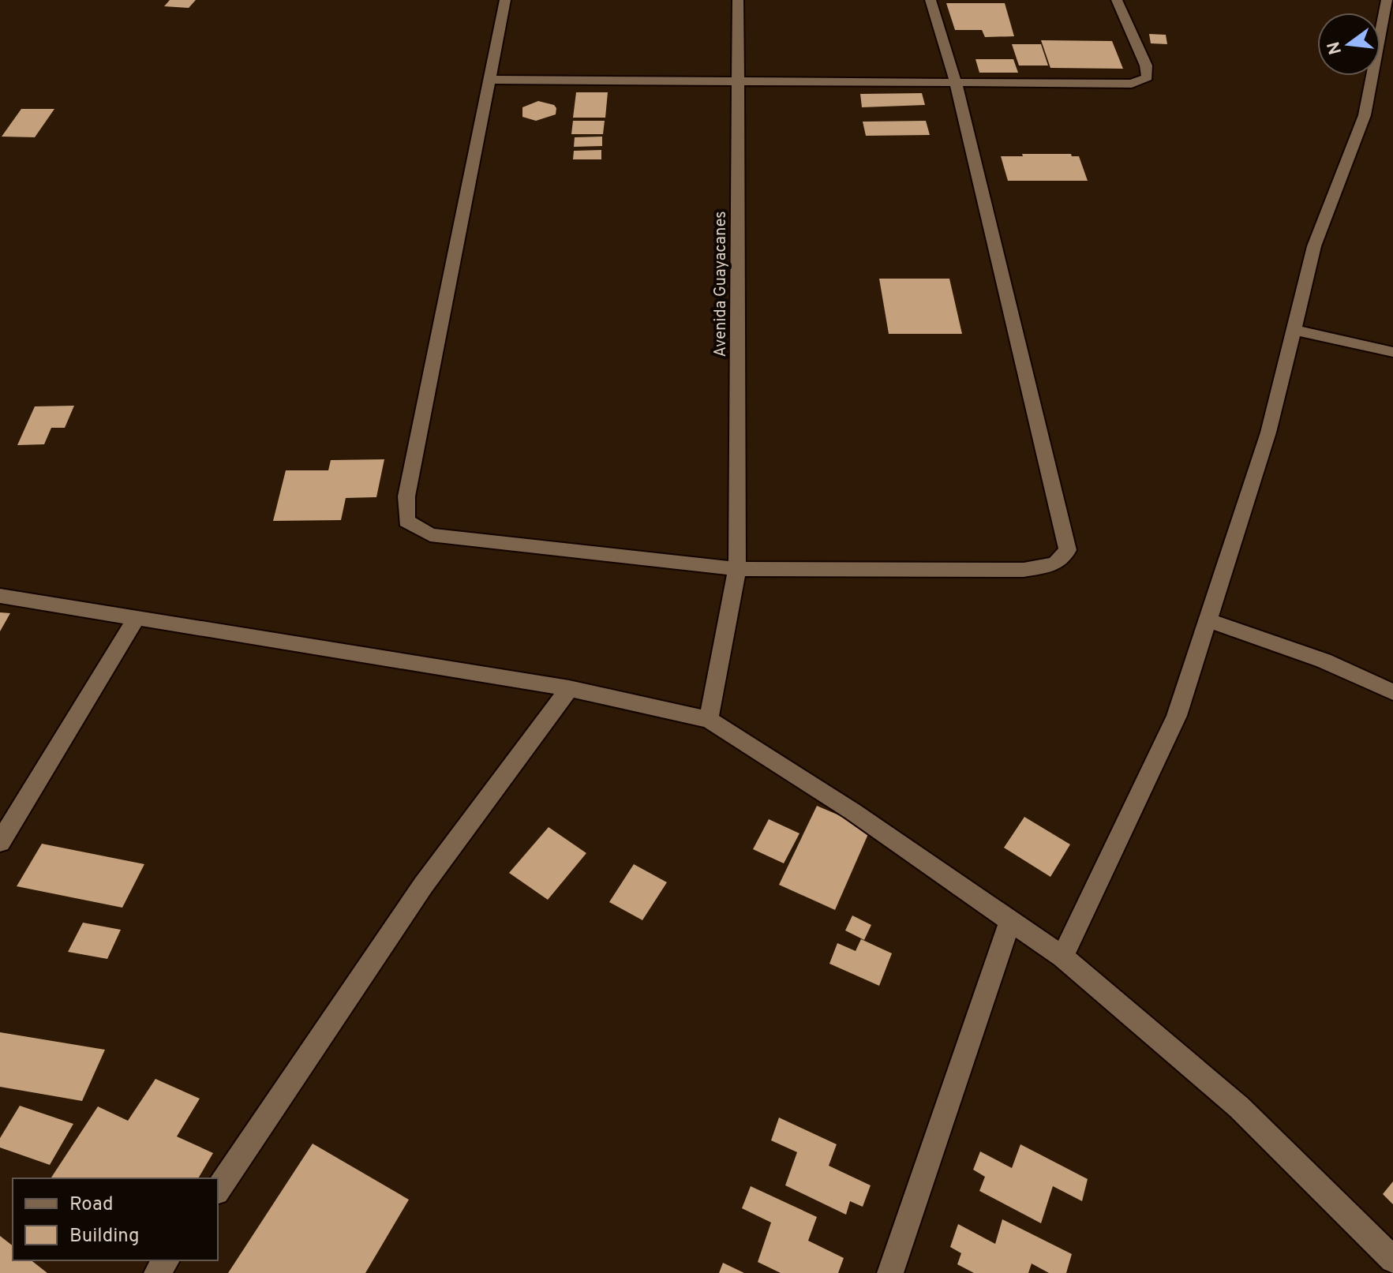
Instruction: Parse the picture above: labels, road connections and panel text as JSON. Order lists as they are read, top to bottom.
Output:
{
  "streets": {
    "street": ["Avenida Guayacanes"]
  },
  "legend": ["Road", "Building"],
  "north": "left"
}
